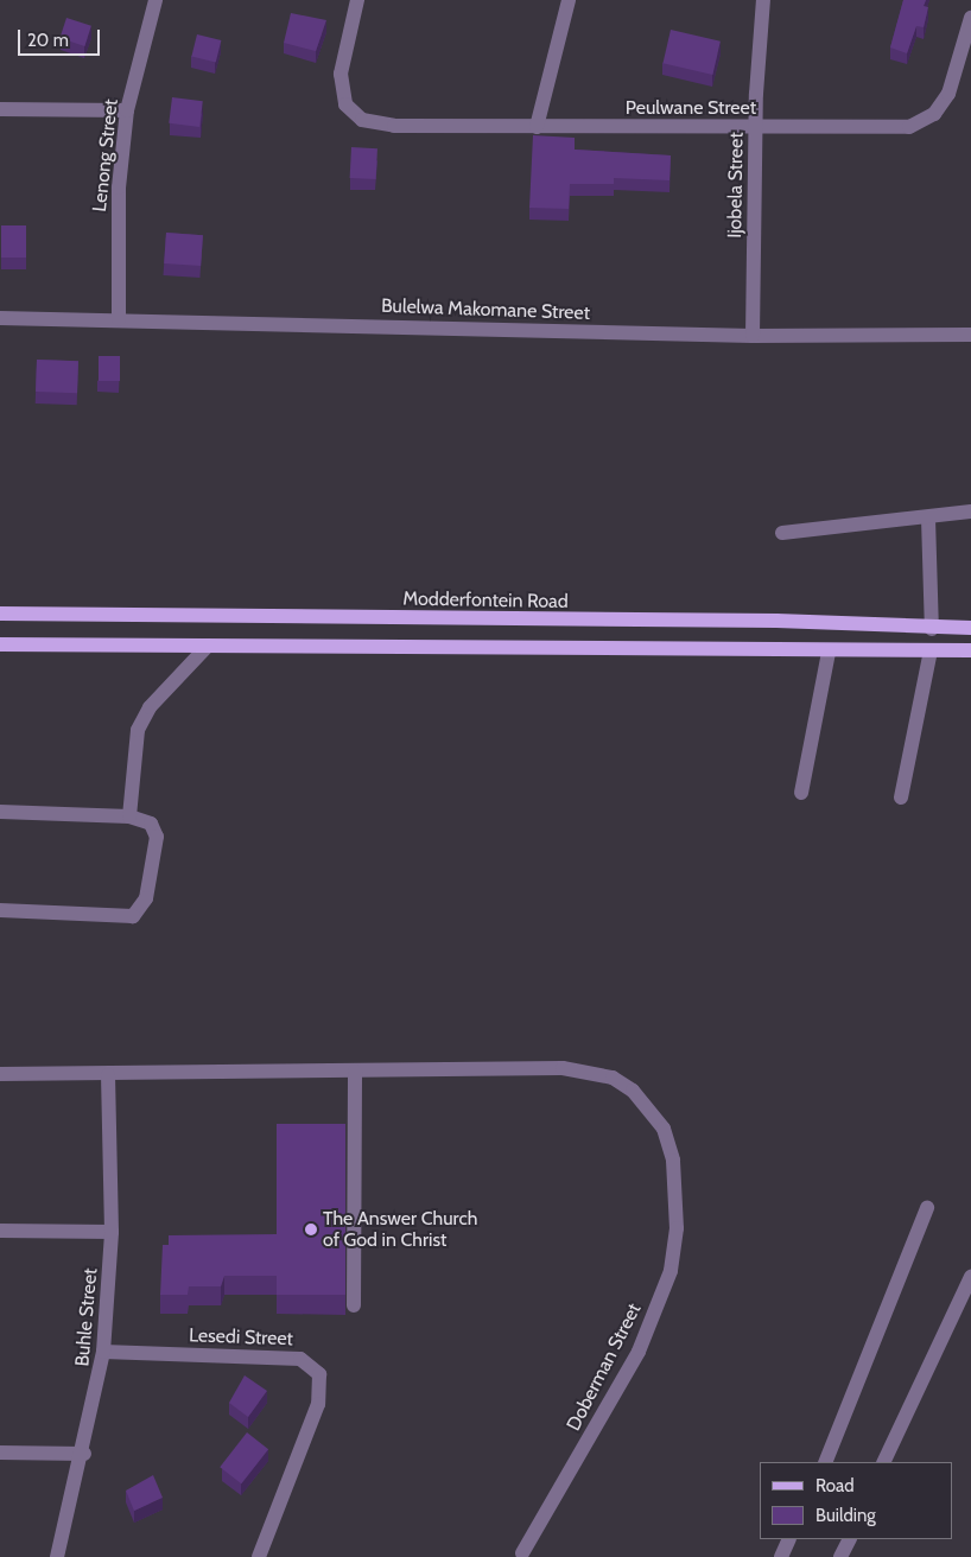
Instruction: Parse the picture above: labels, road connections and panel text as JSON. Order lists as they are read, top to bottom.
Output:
{
  "streets": {
    "main road": ["Modderfontein Road"],
    "street": [
      "Peulwane Street",
      "Lenong Street",
      "Ijobela Street",
      "Bulelwa Makomane Street",
      "Buhle Street",
      "Lesedi Street",
      "Doberman Street"
    ]
  },
  "crossings": [
    ["Peulwane Street", "Ijobela Street"],
    ["Lenong Street", "Bulelwa Makomane Street"],
    ["Ijobela Street", "Bulelwa Makomane Street"],
    ["Buhle Street", "Lesedi Street"]
  ],
  "places": ["The Answer Church of God in Christ"],
  "legend": ["Road", "Building"],
  "scale_bar": "20 m"
}
